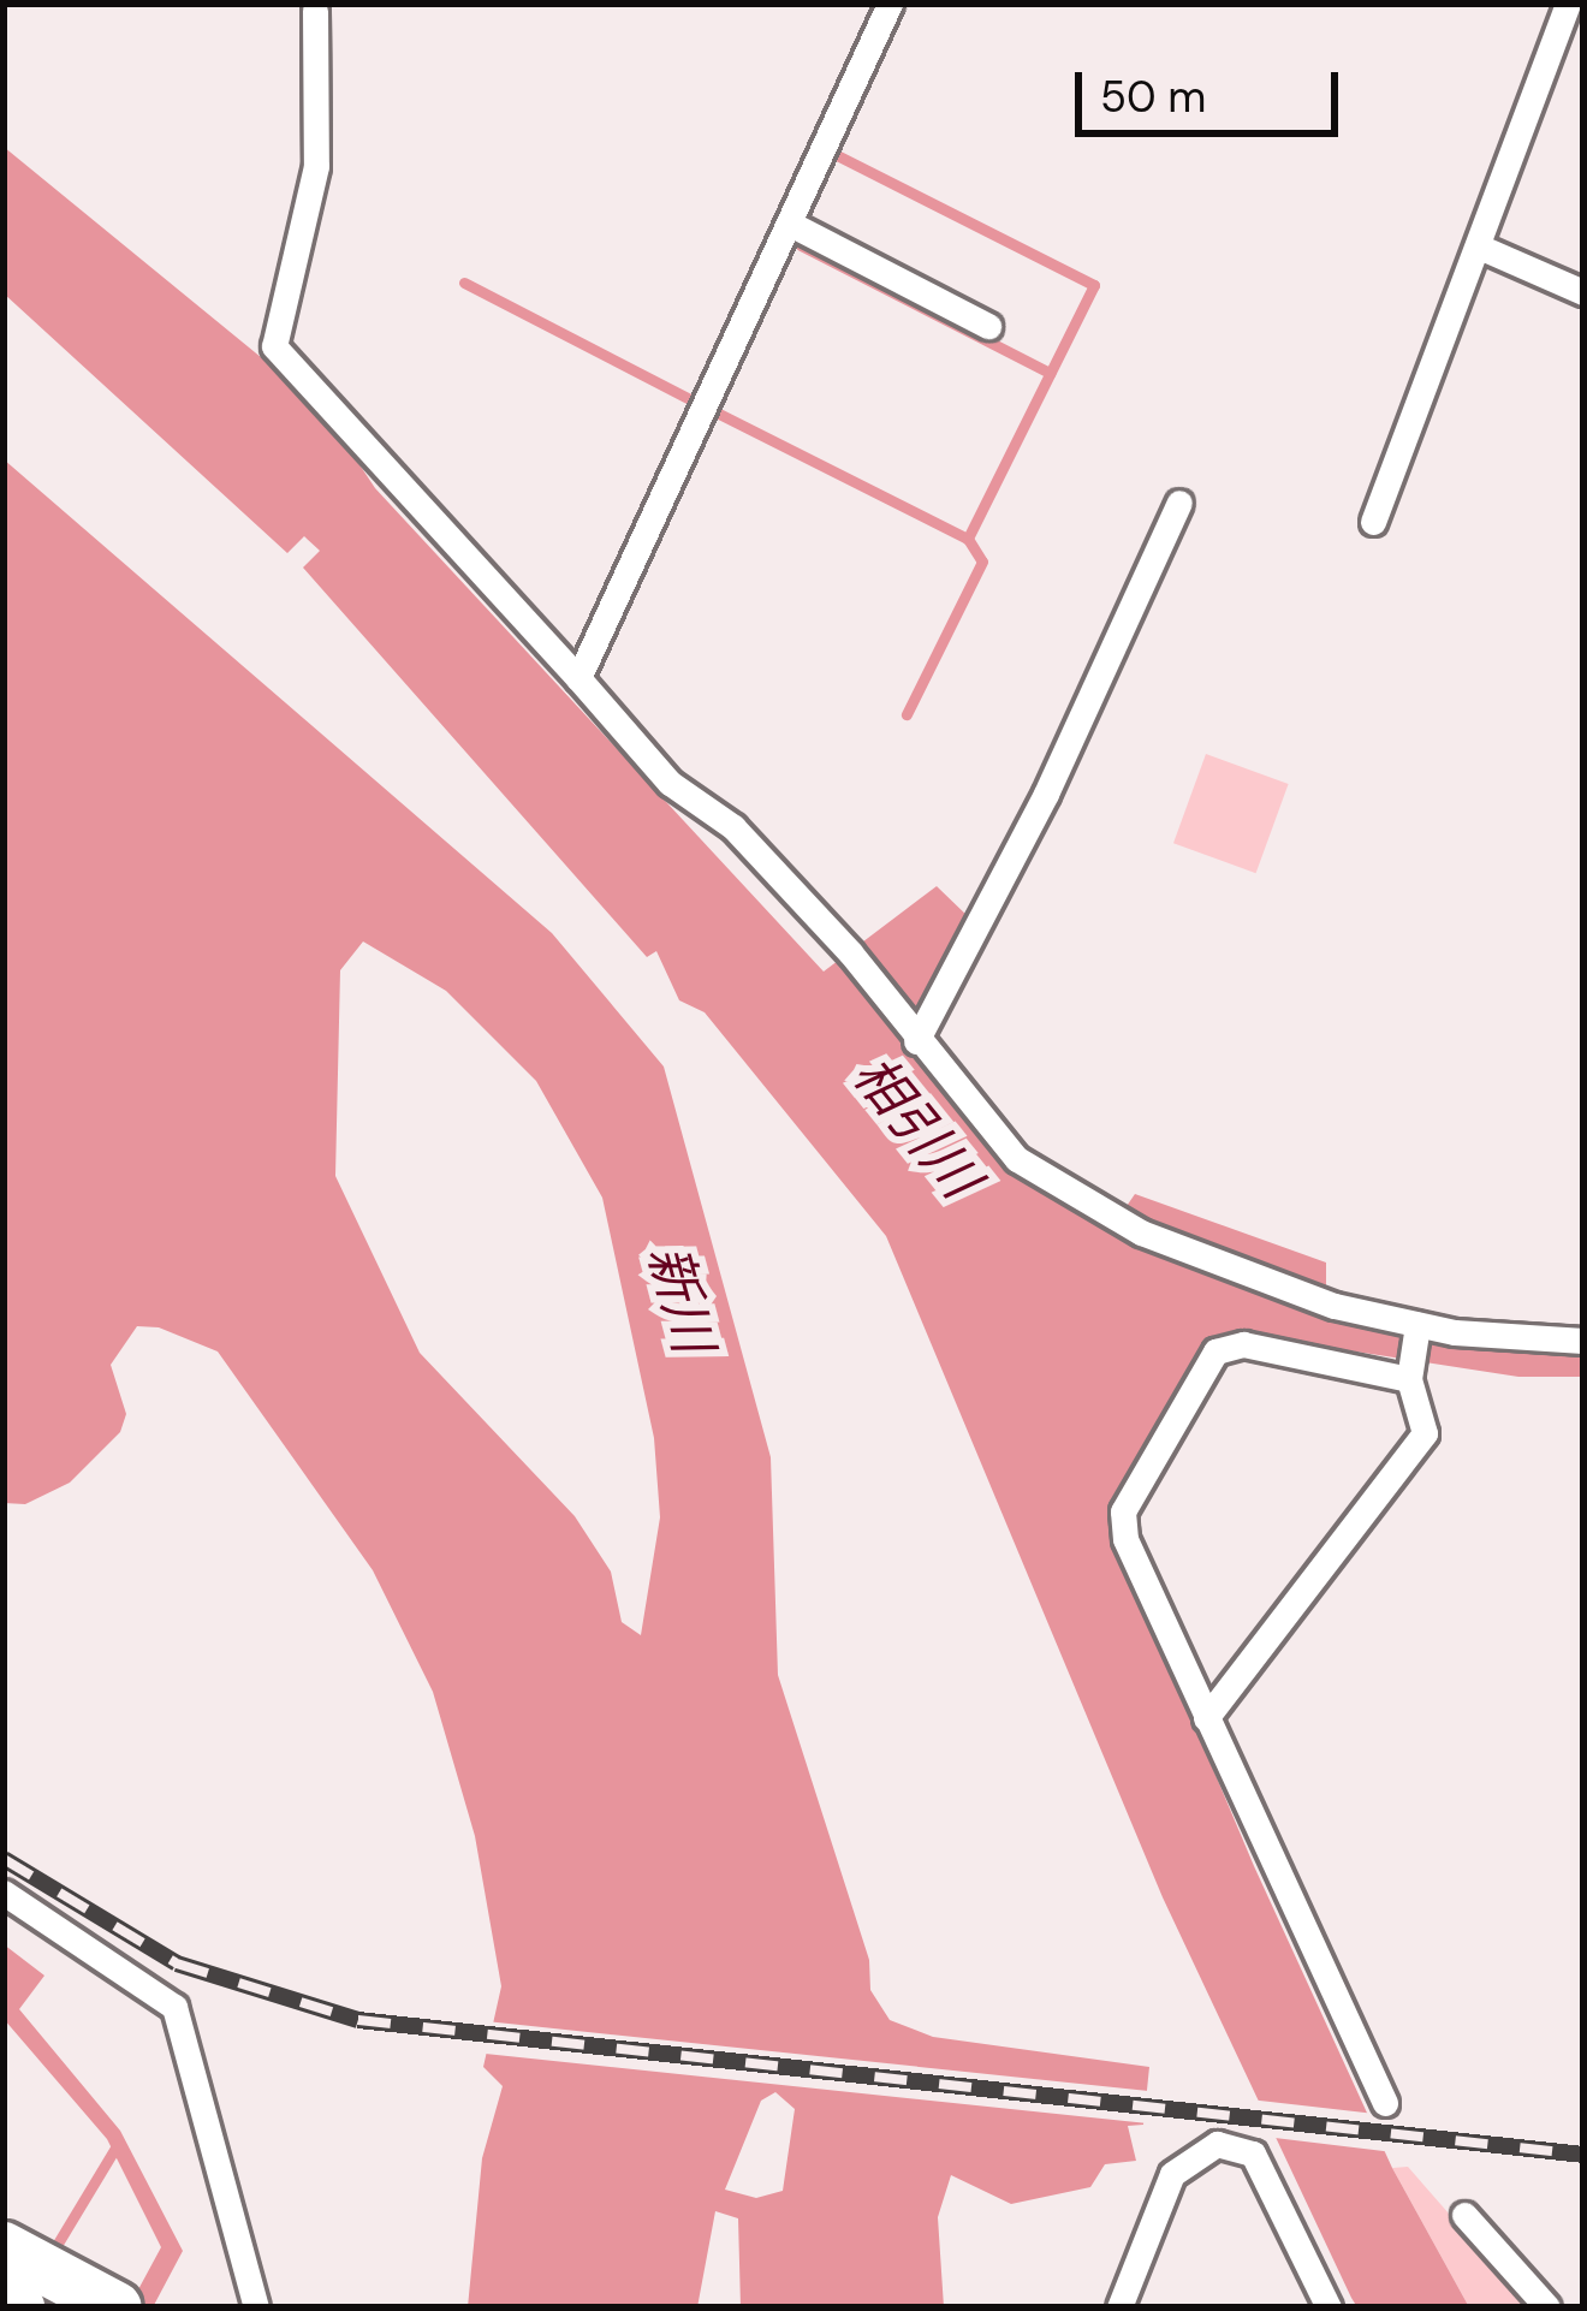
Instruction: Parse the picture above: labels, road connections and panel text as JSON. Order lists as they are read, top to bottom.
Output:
{
  "water": ["相引川", "新川"],
  "scale_bar": "50 m"
}
